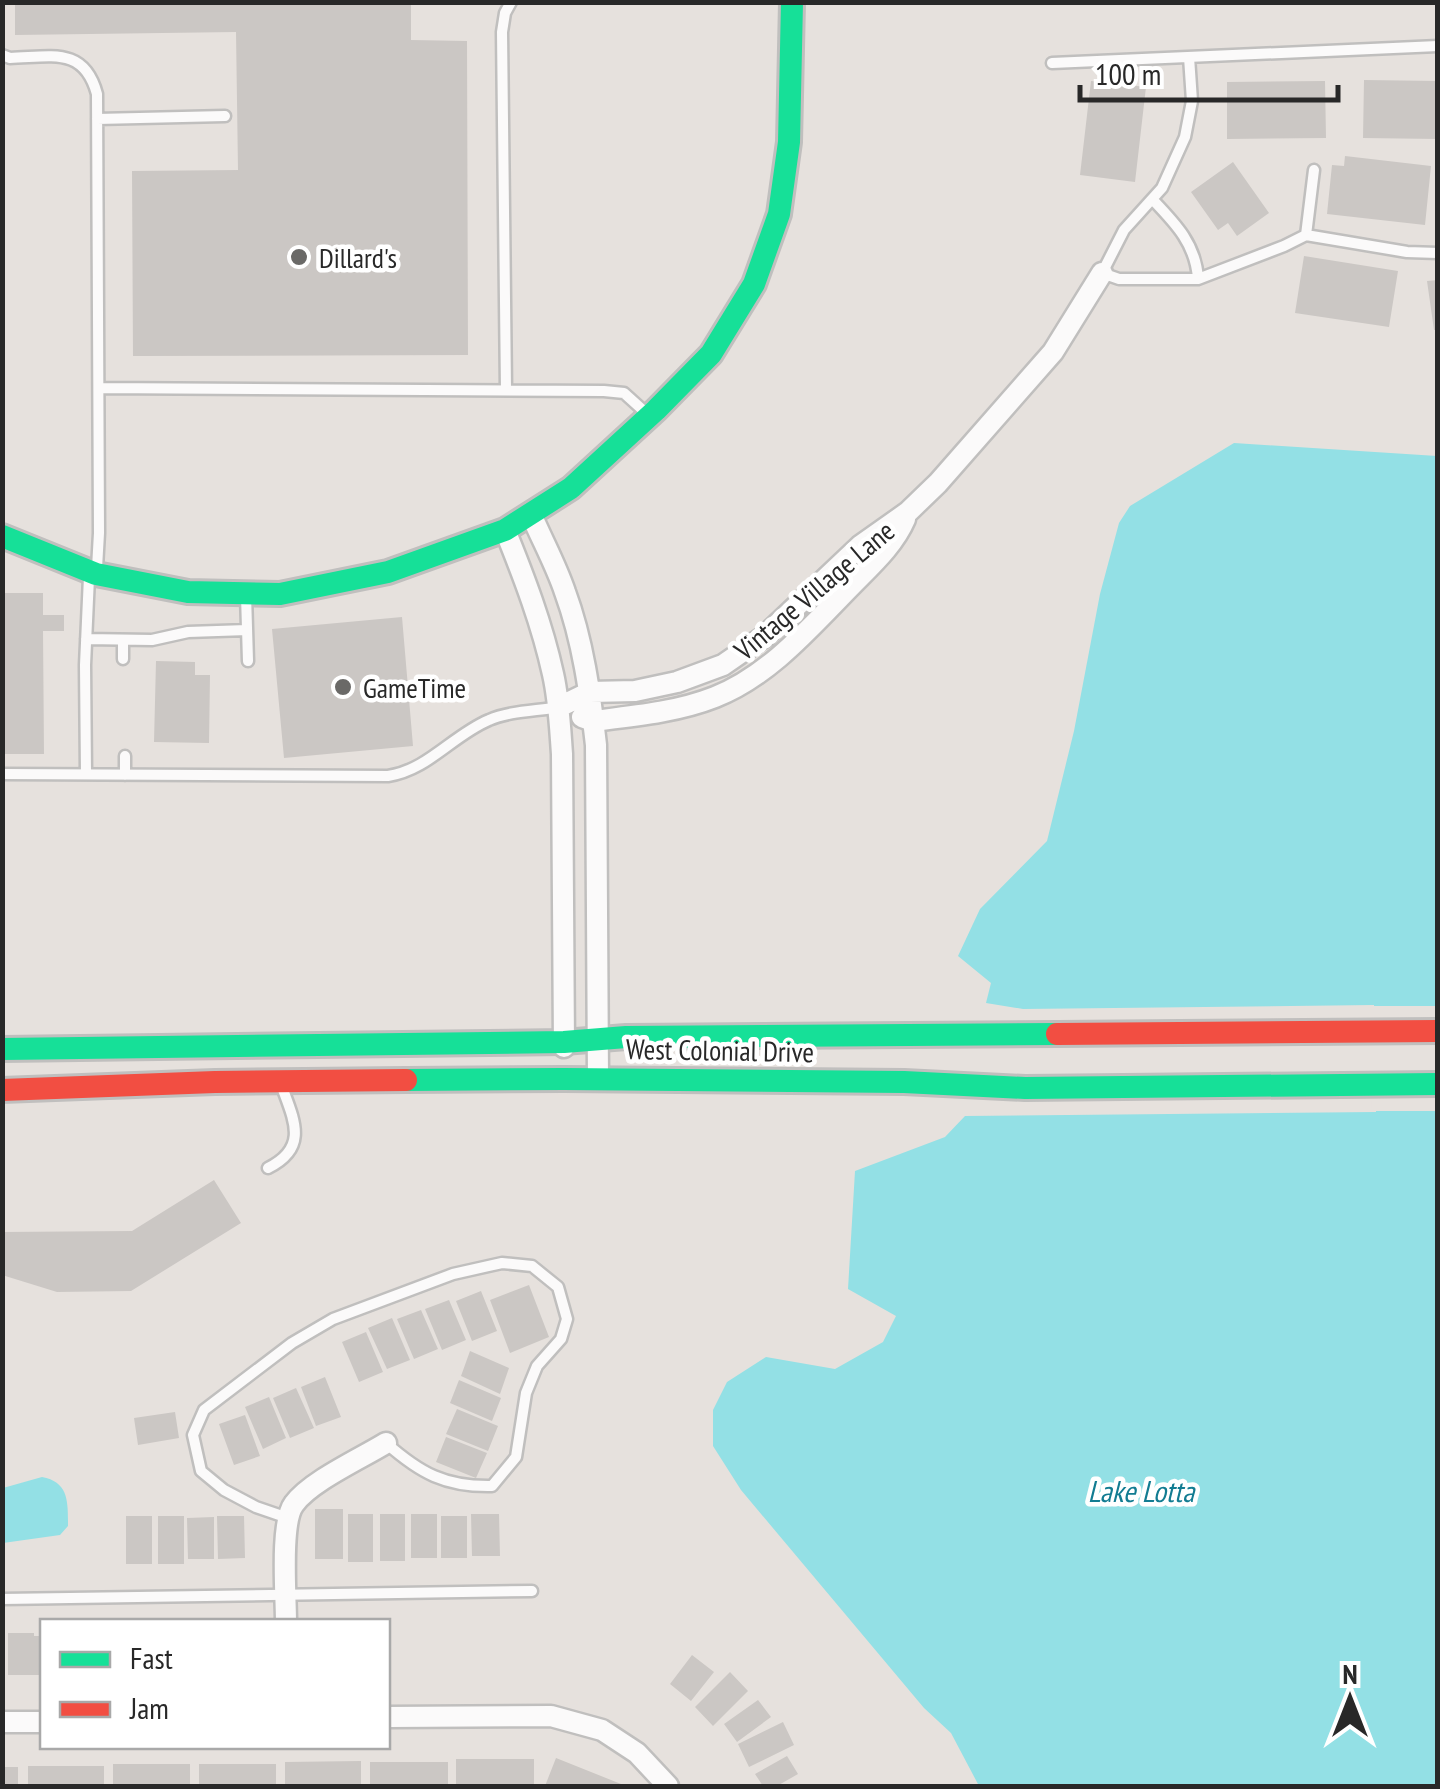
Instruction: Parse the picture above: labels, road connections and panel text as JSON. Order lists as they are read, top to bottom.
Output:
{
  "streets": {
    "main road": ["West Colonial Drive"],
    "street": ["Vintage Village Lane"]
  },
  "water": ["Lake Lotta"],
  "places": ["Dillard's", "GameTime"],
  "legend": ["Fast", "Jam"],
  "scale_bar": "100 m",
  "north": "top"
}
